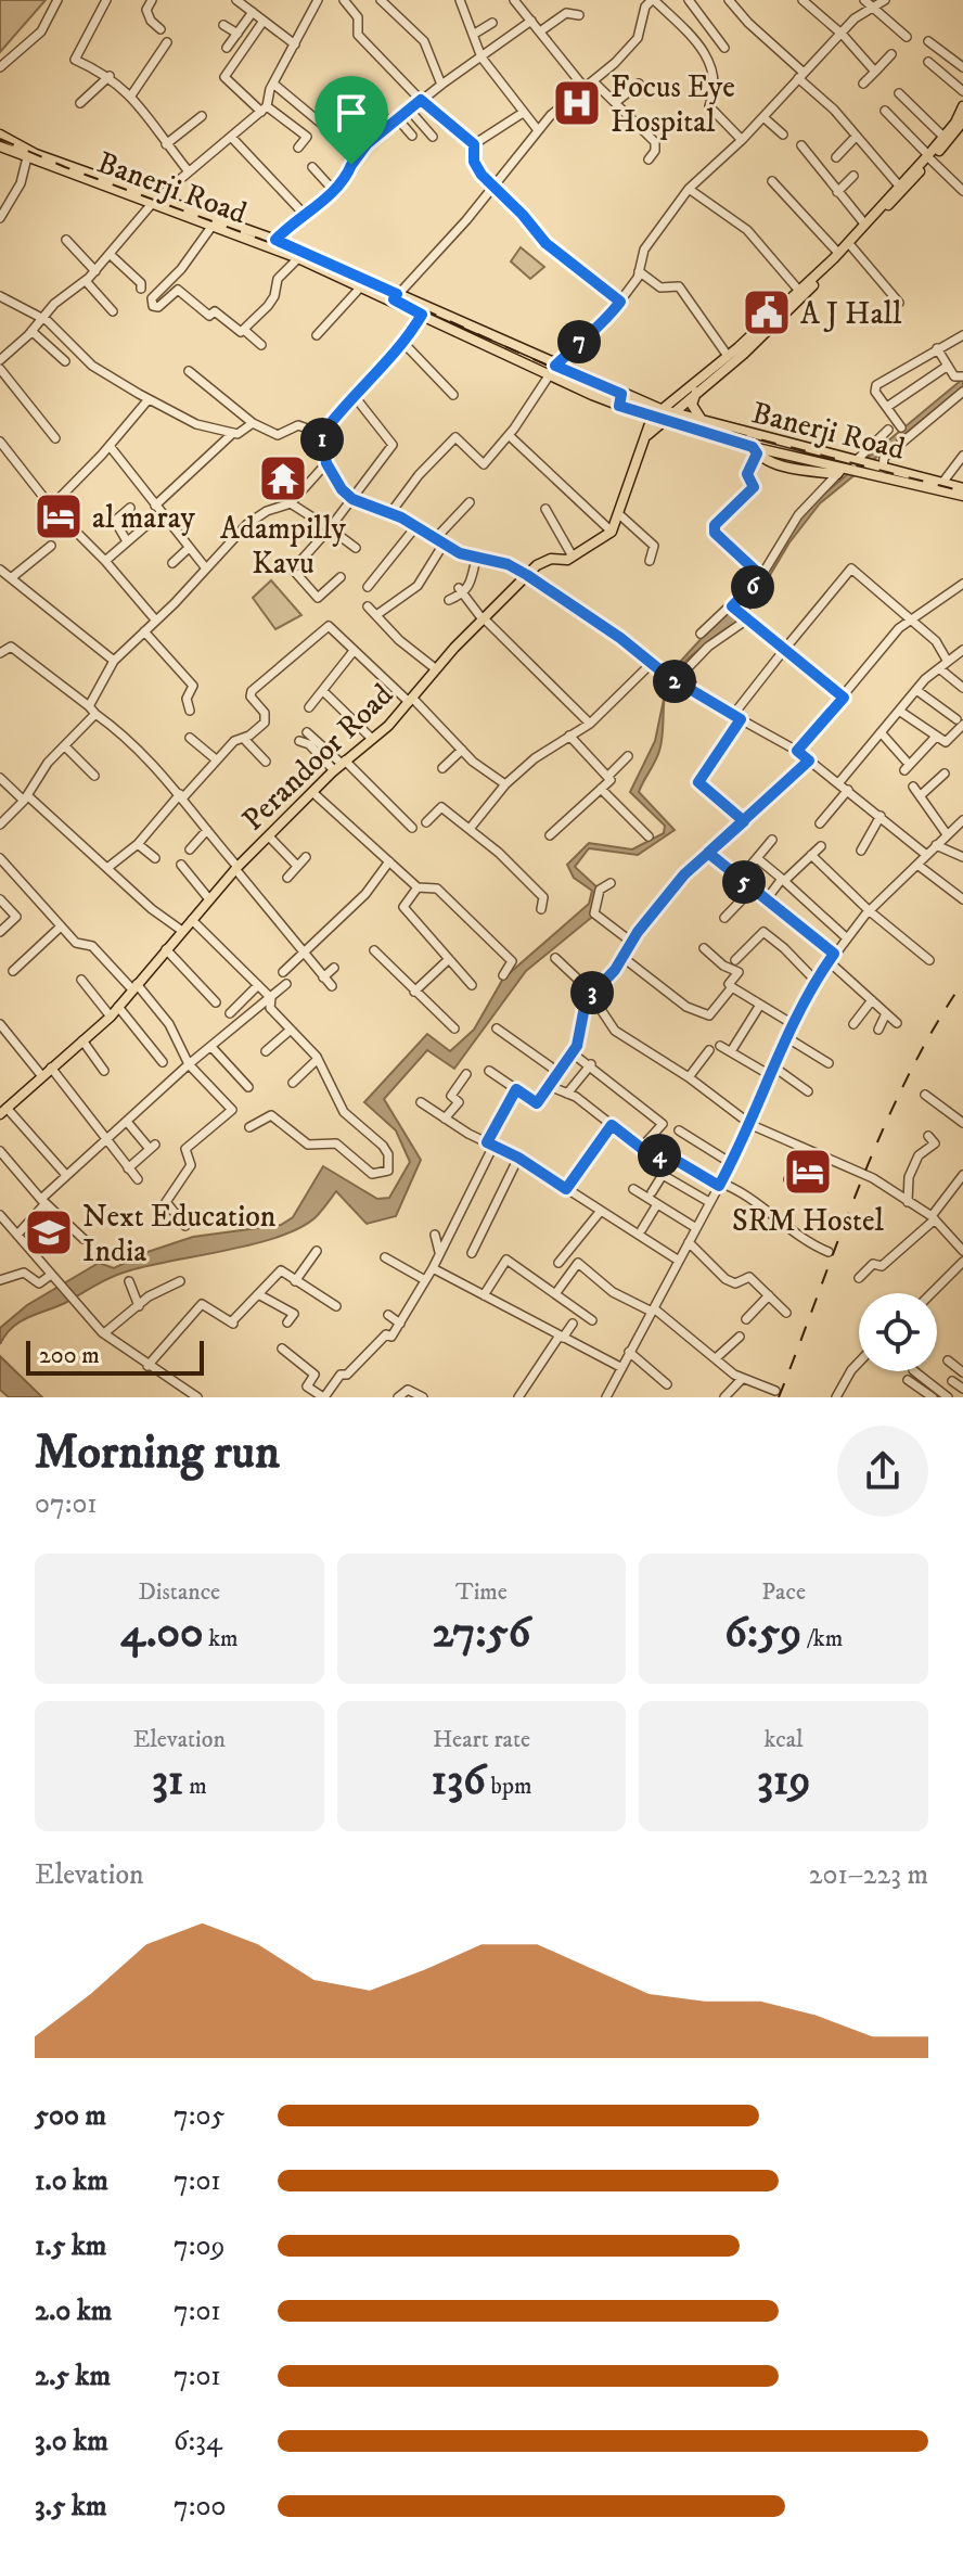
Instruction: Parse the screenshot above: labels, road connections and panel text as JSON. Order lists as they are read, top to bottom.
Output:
{
  "streets": {
    "main road": ["Banerji Road", "Perandoor Road"]
  },
  "crossings": [
    ["Banerji Road", "Perandoor Road"]
  ],
  "places": {
    "hospital": ["Focus Eye Hospital"],
    "public building": ["A J Hall"],
    "temple": ["Adampilly Kavu"],
    "hotel": ["al maray", "SRM Hostel"],
    "school or university": ["Next Education India"]
  },
  "scale_bar": "200 m",
  "page": {
    "pins": [
      "7",
      "1",
      "6",
      "2",
      "5",
      "3",
      "4"
    ],
    "scale": "200 m",
    "heading": ["Morning run", "07:01"],
    "stats": [
      ["Distance", "4.00 km"],
      ["Time", "27:56"],
      ["Pace", "6:59 /km"],
      ["Elevation", "31 m"],
      ["Heart rate", "136 bpm"],
      ["kcal", "319"]
    ],
    "chart": ["Elevation", "201–223 m"],
    "list": [
      {
        "name": "500 m",
        "note": "7:05"
      },
      {
        "name": "1.0 km",
        "note": "7:01"
      },
      {
        "name": "1.5 km",
        "note": "7:09"
      },
      {
        "name": "2.0 km",
        "note": "7:01"
      },
      {
        "name": "2.5 km",
        "note": "7:01"
      },
      {
        "name": "3.0 km",
        "note": "6:34"
      },
      {
        "name": "3.5 km",
        "note": "7:00"
      }
    ]
  }
}
